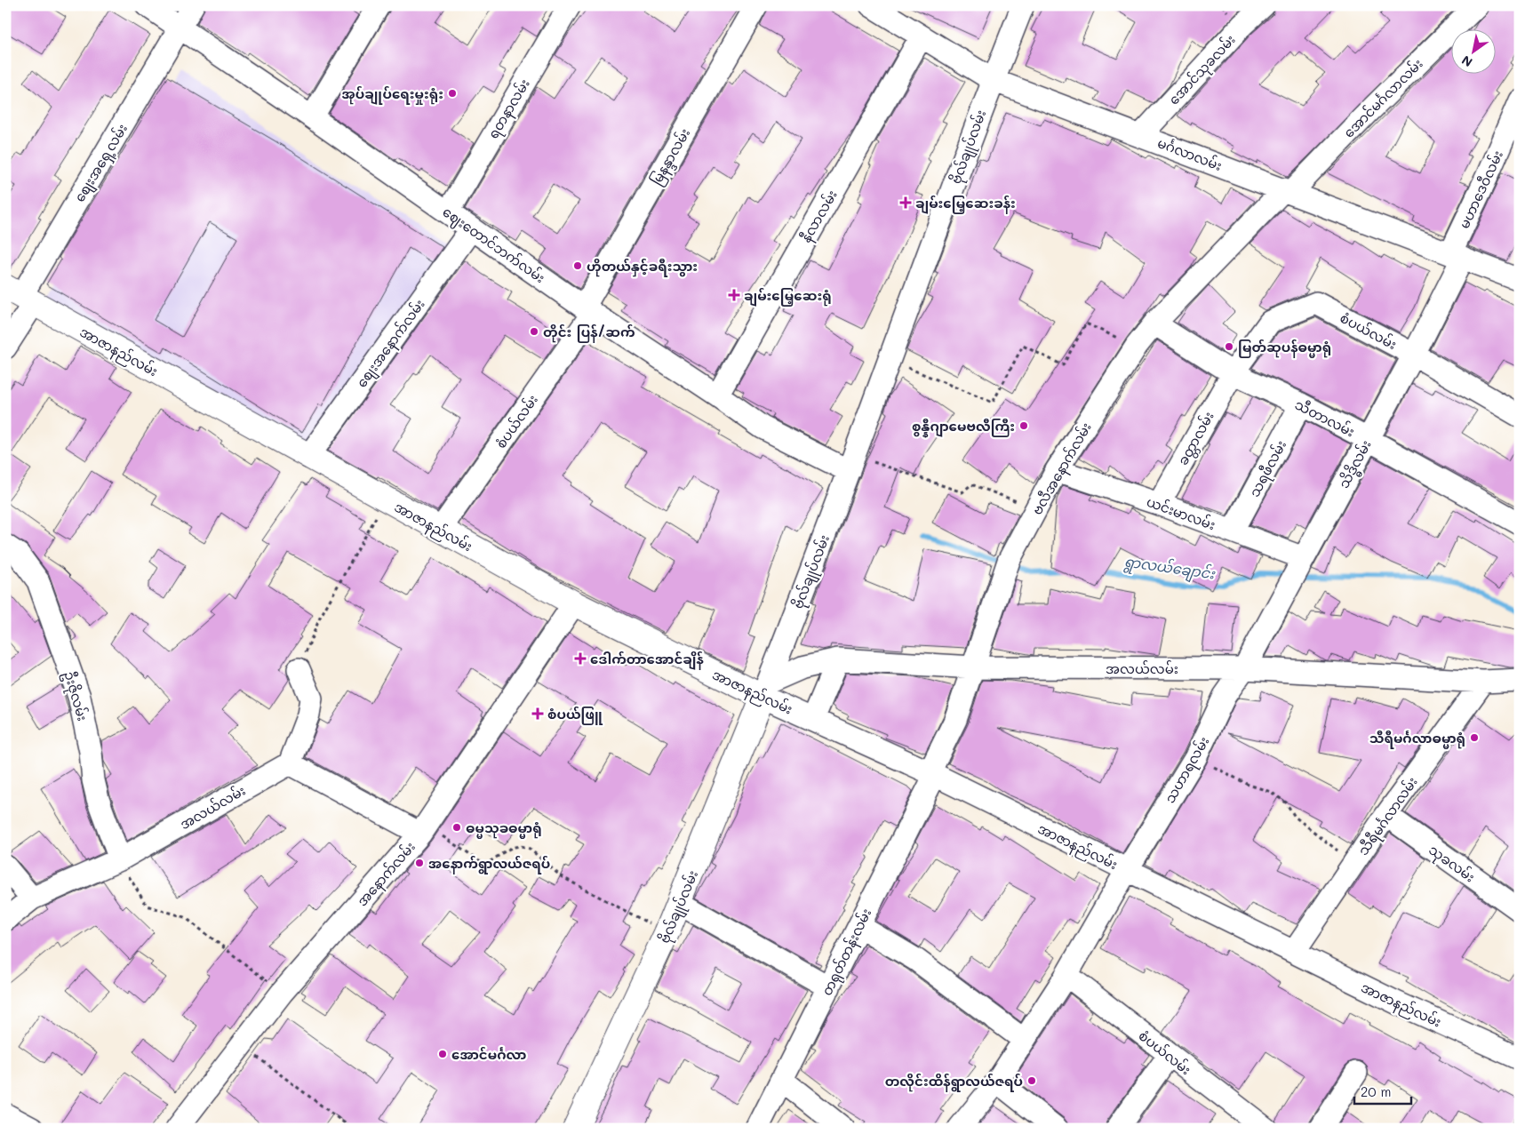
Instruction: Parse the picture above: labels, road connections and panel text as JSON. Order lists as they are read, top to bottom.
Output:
{
  "streets": {
    "main road": ["ဗိုလ်ချုပ်လမ်း", "အာဇာနည်လမ်း"],
    "street": [
      "အောင်သုခလမ်း",
      "အောင်မင်္ဂလာလမ်း",
      "ရတနာလမ်း",
      "မင်္ဂလာလမ်း",
      "မြနန္ဒာလမ်း",
      "စျေးအရှေ့လမ်း",
      "မဟာဒေဝီလမ်း",
      "နီလာလမ်း",
      "ဈေးတောင်ဘက်လမ်း",
      "စံပယ်လမ်း",
      "စျေးအနောက်လမ်း",
      "သီတာလမ်း",
      "ခတ္တာလမ်း",
      "သိဒ္ဓိလမ်း",
      "ဗလီအနောက်လမ်း",
      "သရဖီလမ်း",
      "ယင်းမာလမ်း",
      "အလယ်လမ်း",
      "ဦးဇိုလမ်း",
      "သဟာရလမ်း",
      "သီရီမင်္ဂလာလမ်း",
      "သုခလမ်း",
      "အနောက်လမ်း",
      "တရုတ်တန်းလမ်း"
    ]
  },
  "crossings": [
    ["အောင်သုခလမ်း", "မင်္ဂလာလမ်း"],
    ["အောင်မင်္ဂလာလမ်း", "မင်္ဂလာလမ်း"],
    ["အောင်မင်္ဂလာလမ်း", "ဗလီအနောက်လမ်း"],
    ["ရတနာလမ်း", "ဈေးတောင်ဘက်လမ်း"],
    ["ဗိုလ်ချုပ်လမ်း", "မင်္ဂလာလမ်း"],
    ["ဗိုလ်ချုပ်လမ်း", "ဈေးတောင်ဘက်လမ်း"],
    ["ဗိုလ်ချုပ်လမ်း", "အာဇာနည်လမ်း"],
    ["ဗိုလ်ချုပ်လမ်း", "အလယ်လမ်း"],
    ["မင်္ဂလာလမ်း", "မဟာဒေဝီလမ်း"],
    ["မင်္ဂလာလမ်း", "နီလာလမ်း"],
    ["မင်္ဂလာလမ်း", "သိဒ္ဓိလမ်း"],
    ["မင်္ဂလာလမ်း", "ဗလီအနောက်လမ်း"],
    ["မြနန္ဒာလမ်း", "ဈေးတောင်ဘက်လမ်း"],
    ["မြနန္ဒာလမ်း", "စံပယ်လမ်း"],
    ["စျေးအရှေ့လမ်း", "ဈေးတောင်ဘက်လမ်း"],
    ["စျေးအရှေ့လမ်း", "အာဇာနည်လမ်း"],
    ["မဟာဒေဝီလမ်း", "သိဒ္ဓိလမ်း"],
    ["နီလာလမ်း", "ဈေးတောင်ဘက်လမ်း"],
    ["ဈေးတောင်ဘက်လမ်း", "စံပယ်လမ်း"],
    ["ဈေးတောင်ဘက်လမ်း", "စျေးအနောက်လမ်း"],
    ["စံပယ်လမ်း", "အာဇာနည်လမ်း"],
    ["စံပယ်လမ်း", "သီတာလမ်း"],
    ["စံပယ်လမ်း", "ခတ္တာလမ်း"],
    ["စံပယ်လမ်း", "သိဒ္ဓိလမ်း"],
    ["စံပယ်လမ်း", "သဟာရလမ်း"],
    ["စျေးအနောက်လမ်း", "အာဇာနည်လမ်း"],
    ["အာဇာနည်လမ်း", "ဗလီအနောက်လမ်း"],
    ["အာဇာနည်လမ်း", "အလယ်လမ်း"],
    ["အာဇာနည်လမ်း", "သဟာရလမ်း"],
    ["အာဇာနည်လမ်း", "သီရီမင်္ဂလာလမ်း"],
    ["အာဇာနည်လမ်း", "အနောက်လမ်း"],
    ["အာဇာနည်လမ်း", "တရုတ်တန်းလမ်း"],
    ["သီတာလမ်း", "ခတ္တာလမ်း"],
    ["သီတာလမ်း", "သိဒ္ဓိလမ်း"],
    ["သီတာလမ်း", "ဗလီအနောက်လမ်း"],
    ["သီတာလမ်း", "သရဖီလမ်း"],
    ["ခတ္တာလမ်း", "ယင်းမာလမ်း"],
    ["သိဒ္ဓိလမ်း", "ယင်းမာလမ်း"],
    ["သိဒ္ဓိလမ်း", "အလယ်လမ်း"],
    ["သိဒ္ဓိလမ်း", "သဟာရလမ်း"],
    ["ဗလီအနောက်လမ်း", "ယင်းမာလမ်း"],
    ["ဗလီအနောက်လမ်း", "အလယ်လမ်း"],
    ["ဗလီအနောက်လမ်း", "တရုတ်တန်းလမ်း"],
    ["သရဖီလမ်း", "ယင်းမာလမ်း"],
    ["အလယ်လမ်း", "ဦးဇိုလမ်း"],
    ["အလယ်လမ်း", "သဟာရလမ်း"],
    ["အလယ်လမ်း", "သီရီမင်္ဂလာလမ်း"],
    ["သီရီမင်္ဂလာလမ်း", "သုခလမ်း"]
  ],
  "water": ["ရွာလယ်ချောင်း"],
  "places": {
    "other": [
      "အုပ်ချုပ်ရေးမှုးရုံး",
      "ဟိုတယ်နှင့်ခရီးသွား",
      "တိုင်း ပြန်/ဆက်",
      "မြတ်ဆုပန်ဓမ္မာရုံ",
      "စွန္နီဂျာမေဗလီကြီး",
      "သီရီမင်္ဂလာဓမ္မာရုံ",
      "ဓမ္မသုခဓမ္မာရုံ",
      "အနောက်ရွာလယ်ဇရပ်",
      "အောင်မင်္ဂလာ",
      "တလိုင်းထိန်ရွာလယ်ဇရပ်"
    ],
    "health": [
      "ချမ်းမြေ့ဆေးခန်း",
      "ချမ်းမြေ့ဆေးရုံ",
      "ဒေါက်တာအောင်ချိန်",
      "စံပယ်ဖြူ"
    ]
  },
  "scale_bar": "20 m",
  "north": "bottom left"
}
